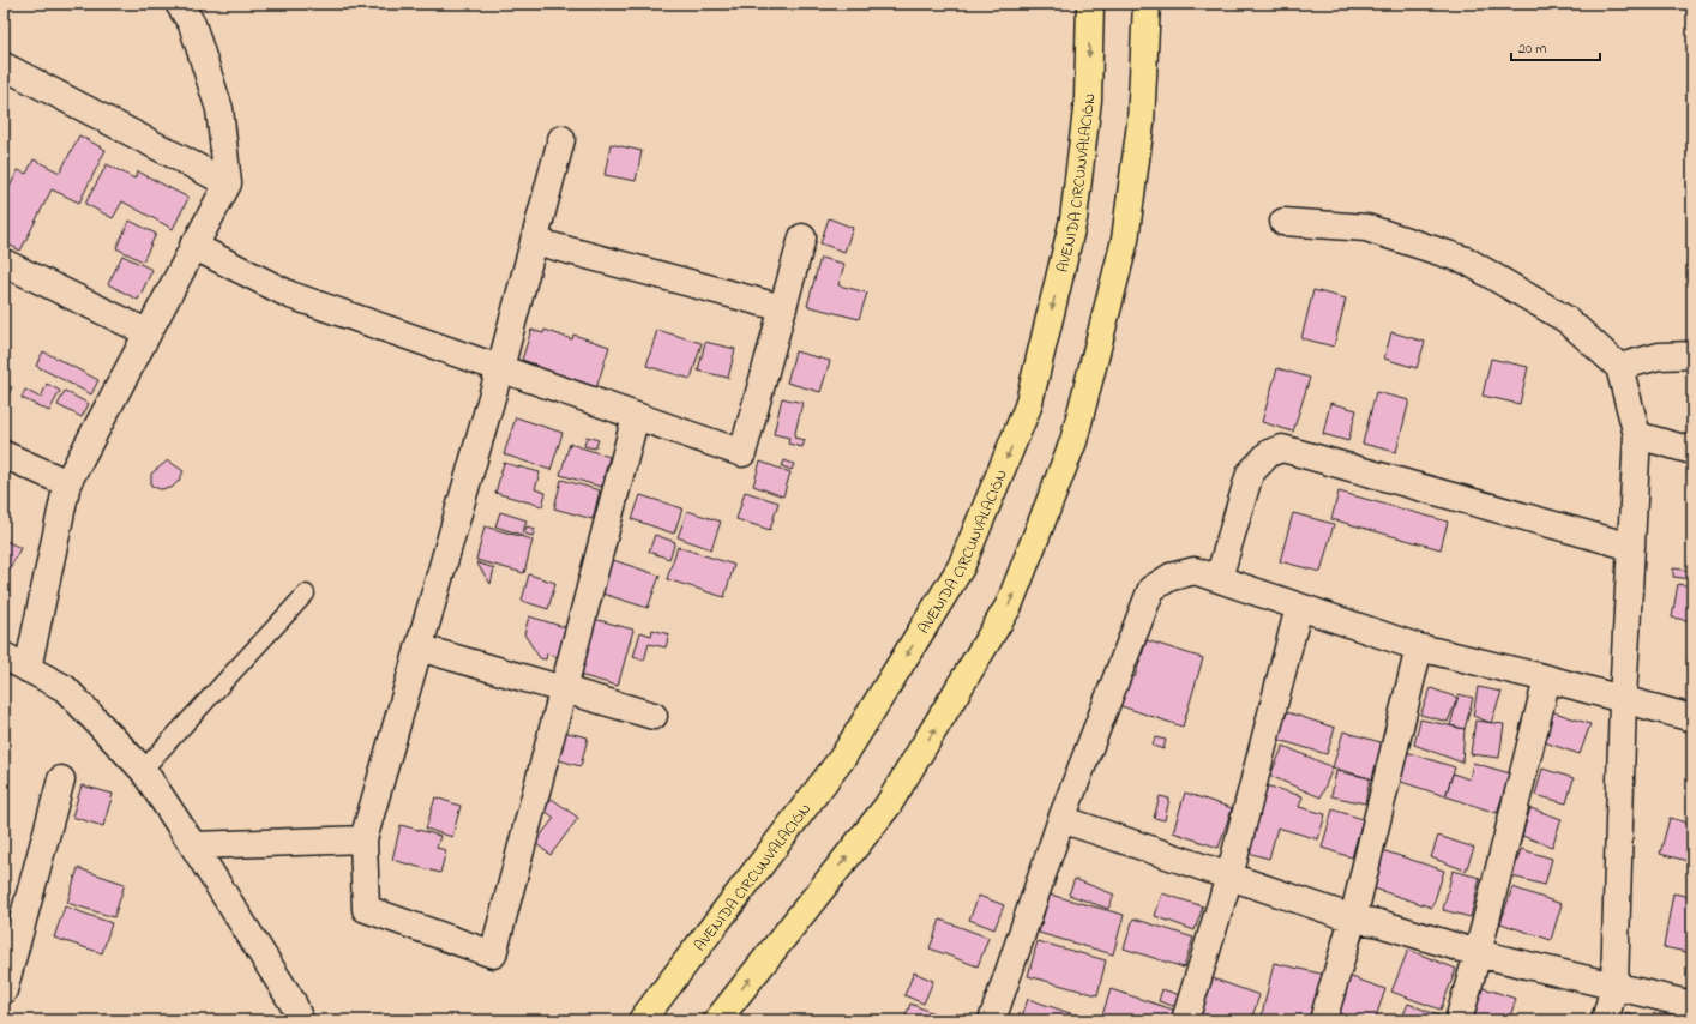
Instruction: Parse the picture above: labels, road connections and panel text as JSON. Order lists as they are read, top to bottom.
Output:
{
  "streets": {
    "highway": ["AVENIDA CIRCUNVALACIÓN"]
  },
  "scale_bar": "20 m"
}
